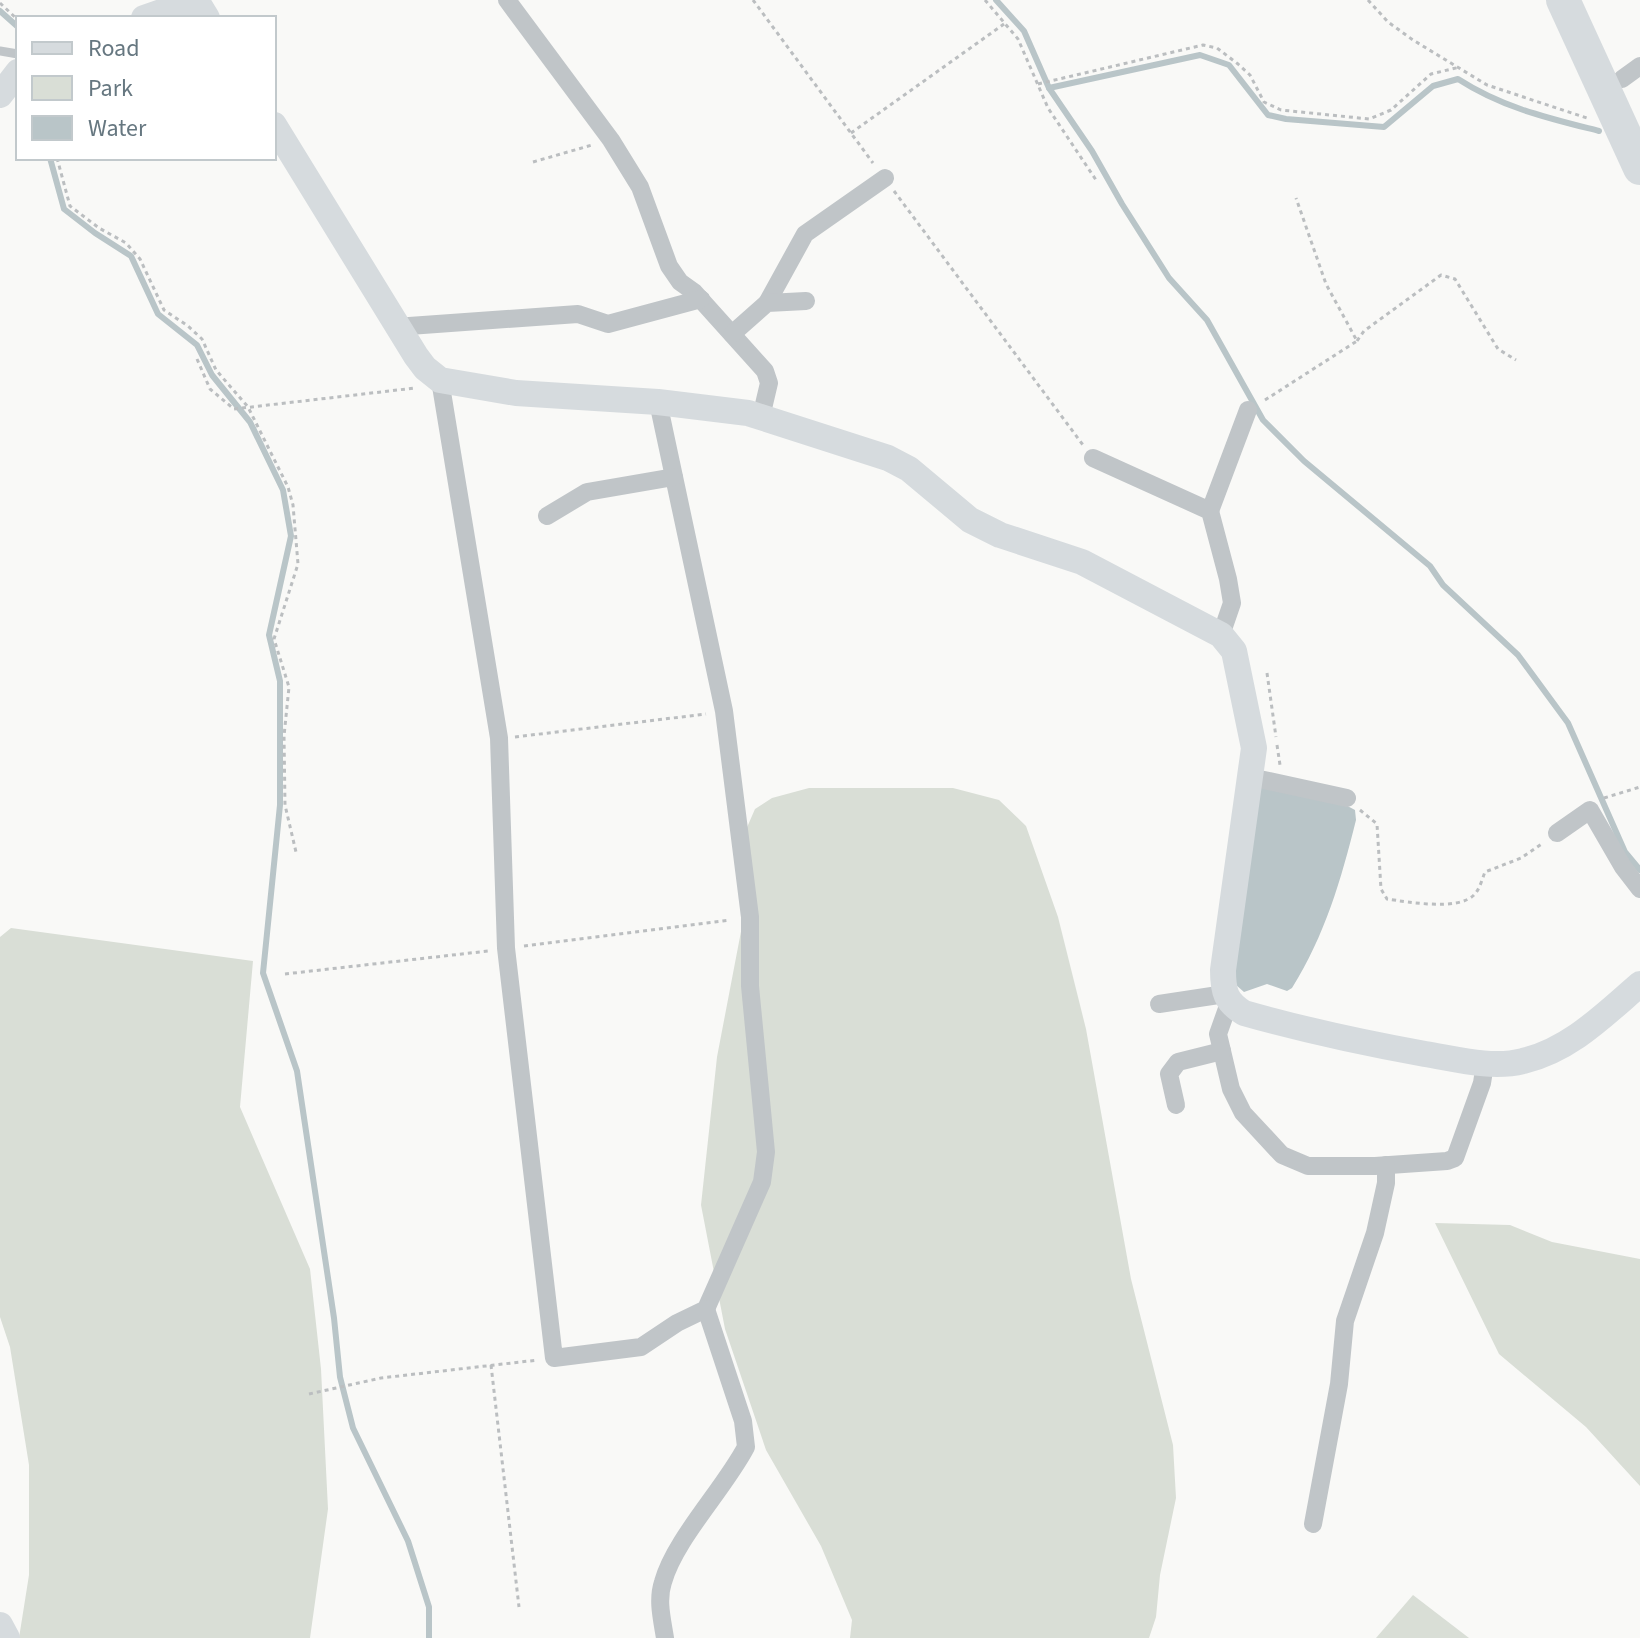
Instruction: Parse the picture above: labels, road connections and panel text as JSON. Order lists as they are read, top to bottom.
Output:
{
  "legend": ["Road", "Park", "Water"]
}
